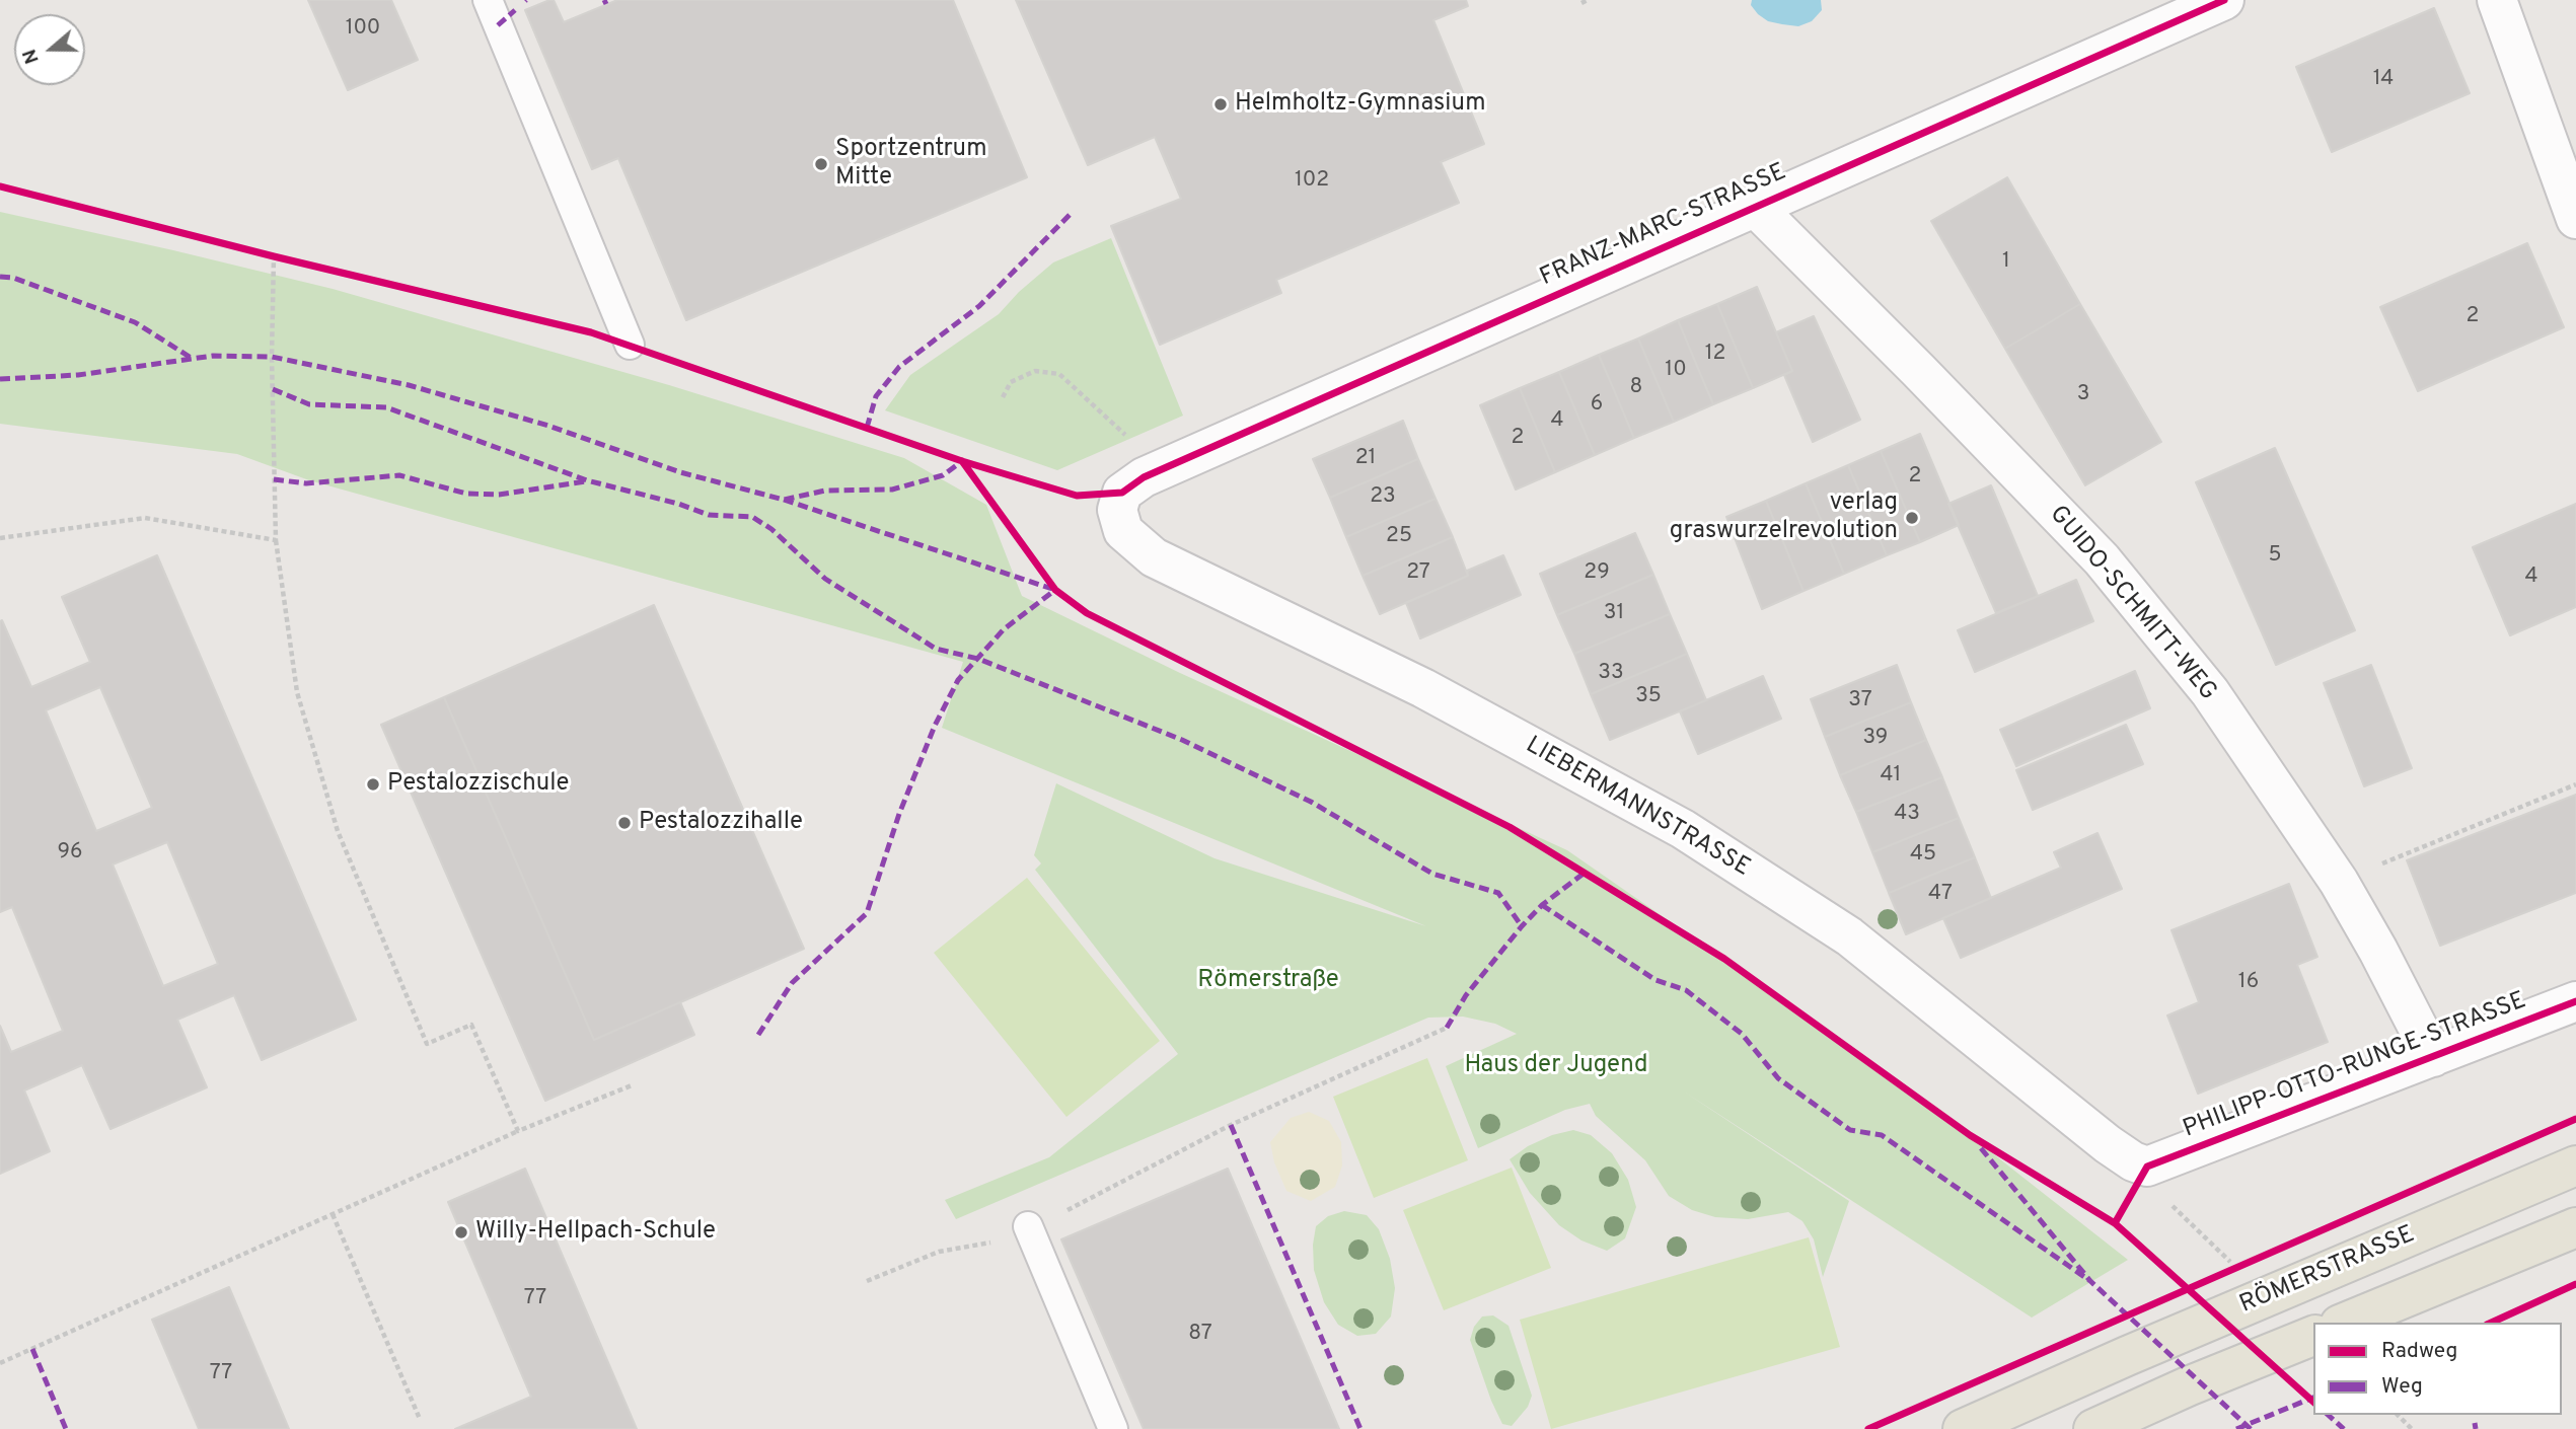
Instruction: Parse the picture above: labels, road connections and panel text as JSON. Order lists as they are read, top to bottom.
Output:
{
  "streets": {
    "main road": ["RÖMERSTRASSE"],
    "street": [
      "FRANZ-MARC-STRASSE",
      "GUIDO-SCHMITT-WEG",
      "LIEBERMANNSTRASSE",
      "PHILIPP-OTTO-RUNGE-STRASSE"
    ]
  },
  "crossings": [
    ["FRANZ-MARC-STRASSE", "GUIDO-SCHMITT-WEG"],
    ["FRANZ-MARC-STRASSE", "LIEBERMANNSTRASSE"],
    ["GUIDO-SCHMITT-WEG", "PHILIPP-OTTO-RUNGE-STRASSE"],
    ["LIEBERMANNSTRASSE", "PHILIPP-OTTO-RUNGE-STRASSE"]
  ],
  "parks": ["Römerstraße", "Haus der Jugend"],
  "places": [
    "Helmholtz-Gymnasium",
    "Sportzentrum Mitte",
    "verlag graswurzelrevolution",
    "Pestalozzischule",
    "Pestalozzihalle",
    "Willy-Hellpach-Schule"
  ],
  "house_numbers": [
    "100",
    "14",
    "102",
    "1",
    "2",
    "12",
    "10",
    "8",
    "3",
    "6",
    "4",
    "2",
    "21",
    "2",
    "23",
    "25",
    "5",
    "27",
    "29",
    "4",
    "31",
    "33",
    "35",
    "37",
    "39",
    "41",
    "43",
    "96",
    "45",
    "47",
    "16",
    "77",
    "87",
    "77"
  ],
  "legend": ["Radweg", "Weg"],
  "north": "left"
}
